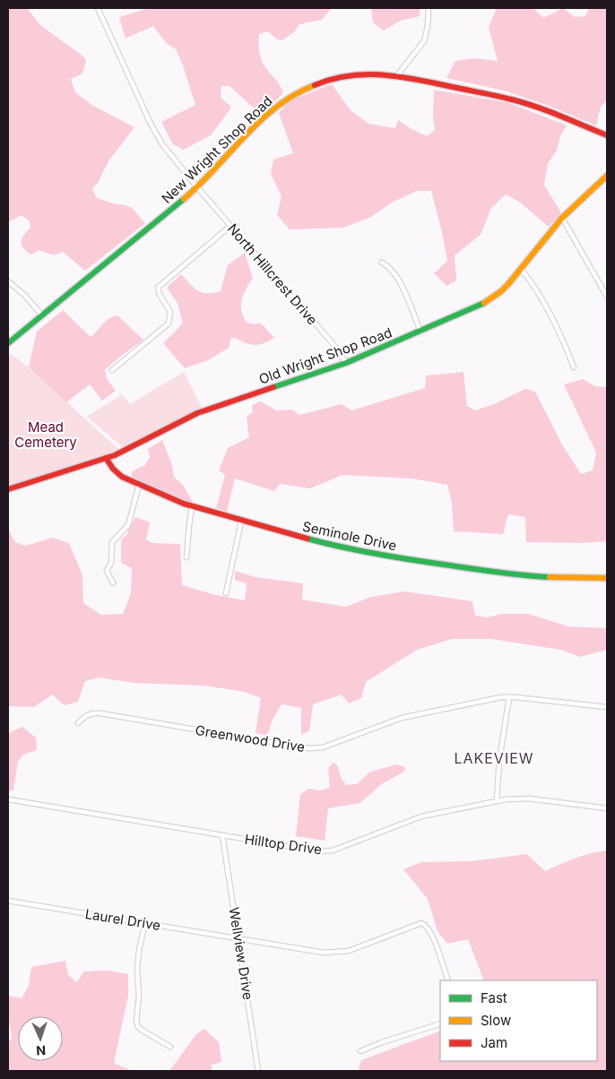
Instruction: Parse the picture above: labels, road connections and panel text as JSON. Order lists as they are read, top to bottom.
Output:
{
  "streets": {
    "street": [
      "New Wright Shop Road",
      "North Hillcrest Drive",
      "Old Wright Shop Road",
      "Seminole Drive",
      "Greenwood Drive",
      "Hilltop Drive",
      "Laurel Drive",
      "Wellview Drive"
    ]
  },
  "crossings": [
    ["New Wright Shop Road", "North Hillcrest Drive"],
    ["North Hillcrest Drive", "Old Wright Shop Road"],
    ["Old Wright Shop Road", "Seminole Drive"],
    ["Hilltop Drive", "Wellview Drive"],
    ["Laurel Drive", "Wellview Drive"]
  ],
  "districts": ["LAKEVIEW"],
  "parks": ["Mead Cemetery"],
  "legend": ["Fast", "Slow", "Jam"],
  "north": "bottom"
}
